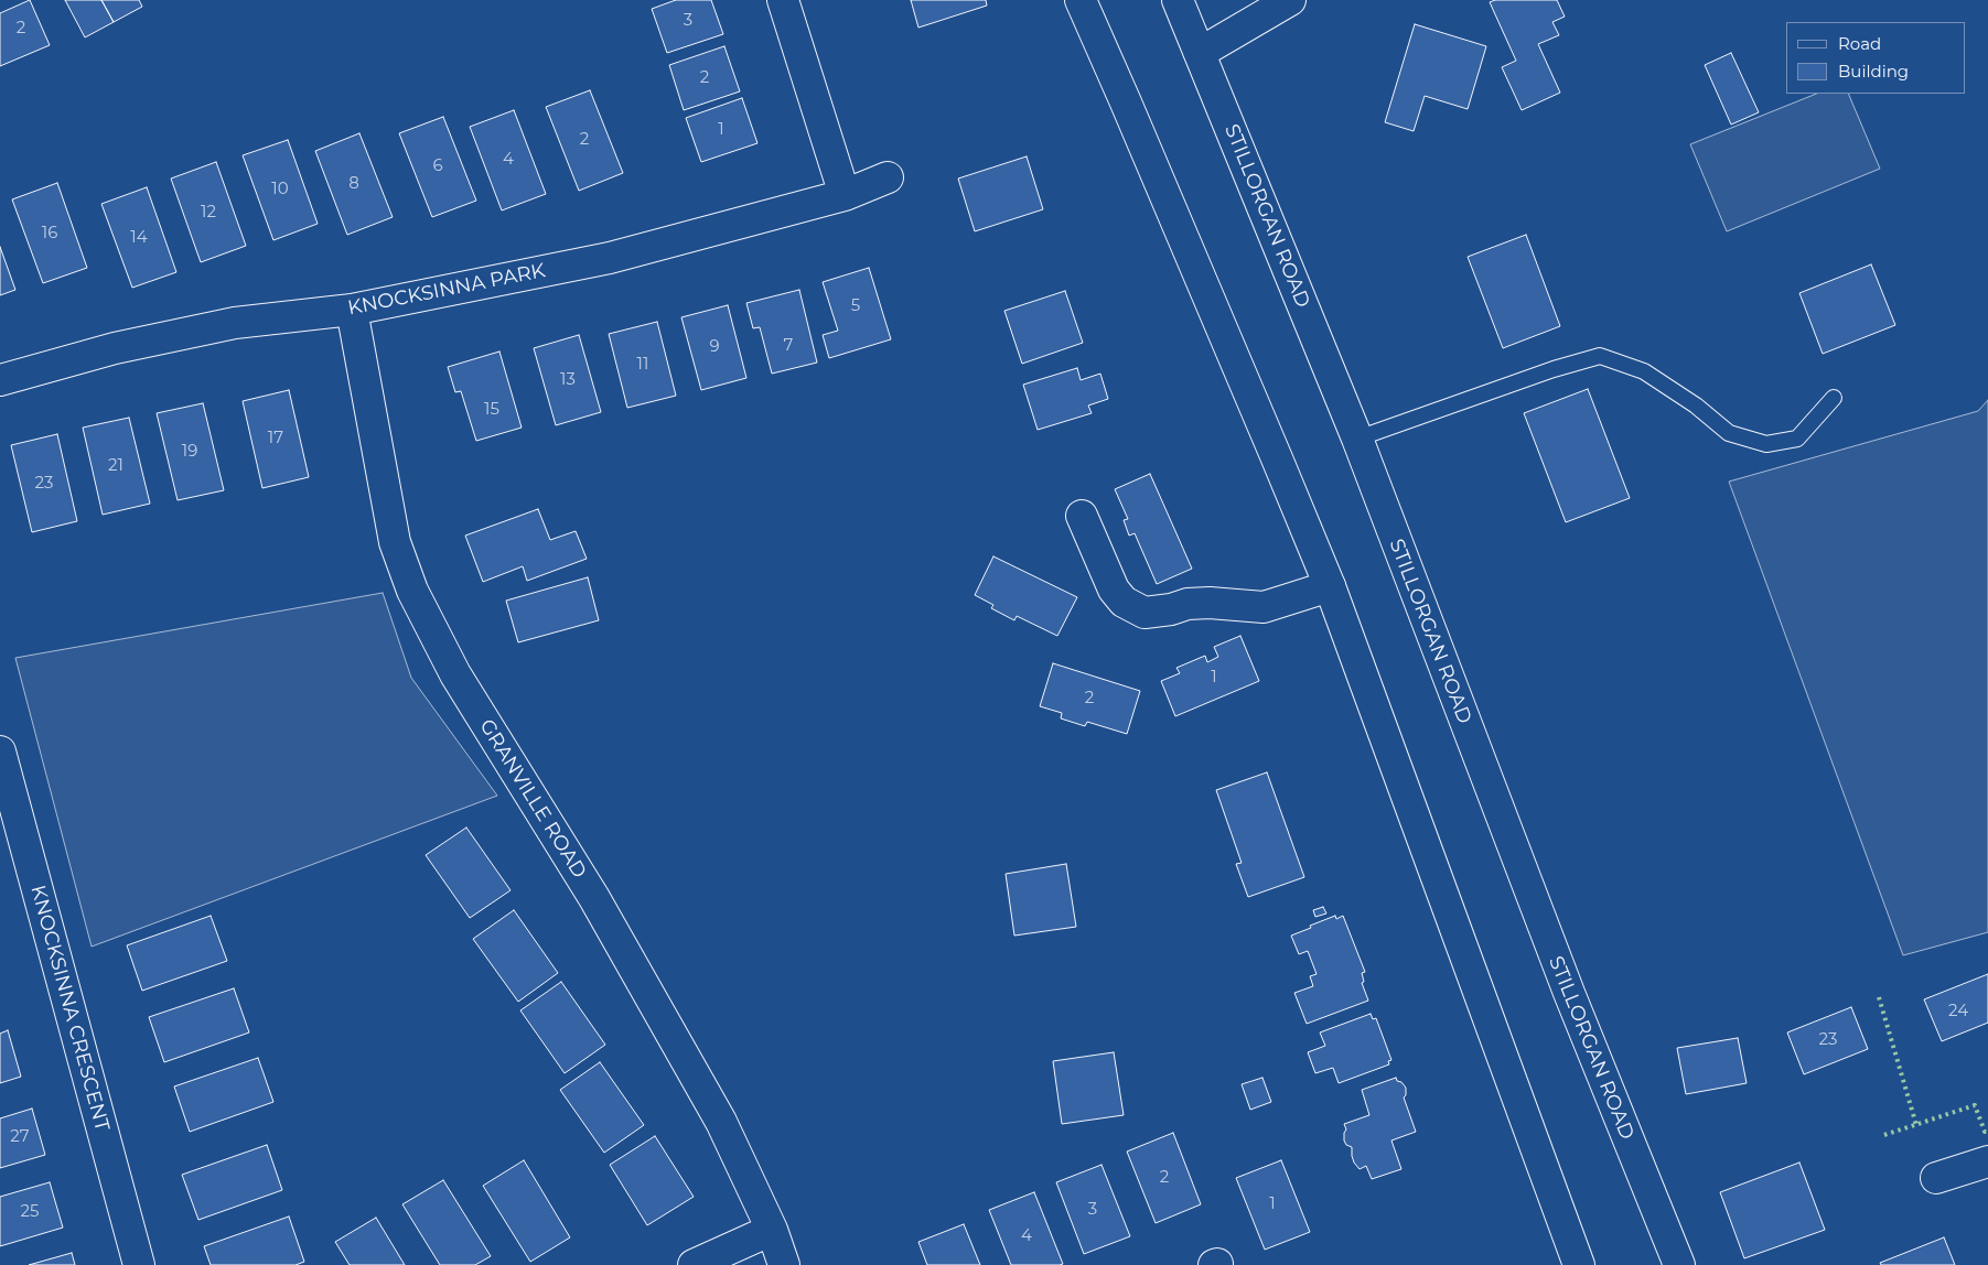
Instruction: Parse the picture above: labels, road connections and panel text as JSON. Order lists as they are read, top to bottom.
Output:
{
  "streets": {
    "main road": [
      "STILLORGAN ROAD",
      "KNOCKSINNA PARK",
      "GRANVILLE ROAD",
      "KNOCKSINNA CRESCENT"
    ]
  },
  "crossings": [
    ["KNOCKSINNA PARK", "GRANVILLE ROAD"]
  ],
  "house_numbers": [
    "3",
    "2",
    "2",
    "1",
    "2",
    "4",
    "6",
    "8",
    "10",
    "12",
    "16",
    "14",
    "5",
    "7",
    "9",
    "11",
    "13",
    "15",
    "17",
    "19",
    "21",
    "23",
    "1",
    "2",
    "24",
    "23",
    "27",
    "2",
    "1",
    "3",
    "25",
    "4"
  ],
  "legend": ["Road", "Building"]
}
